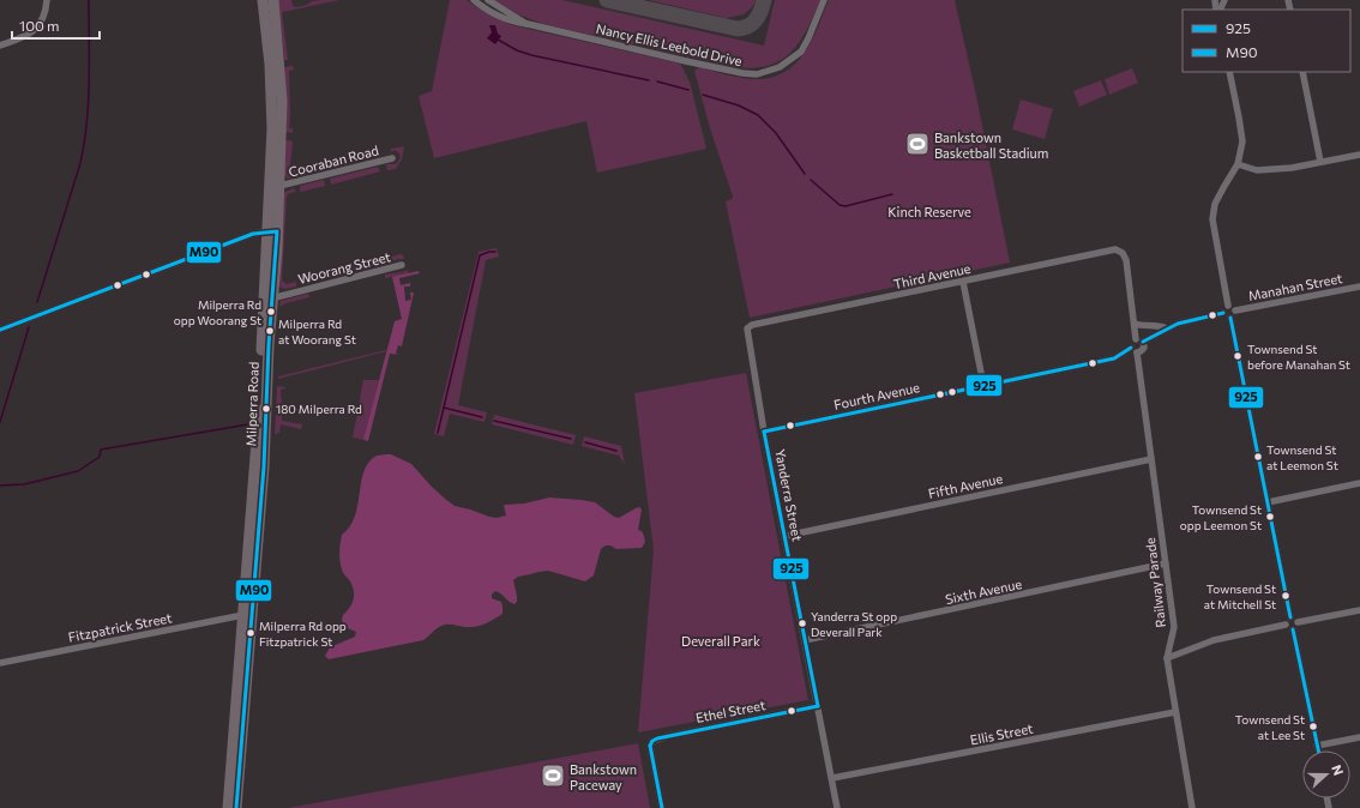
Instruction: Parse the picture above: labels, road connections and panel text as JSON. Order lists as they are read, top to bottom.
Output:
{
  "streets": {
    "highway": ["Milperra Road"],
    "street": [
      "Nancy Ellis Leebold Drive",
      "Cooraban Road",
      "Woorang Street",
      "Third Avenue",
      "Manahan Street",
      "Fourth Avenue",
      "Fifth Avenue",
      "Yanderra Street",
      "Railway Parade",
      "Sixth Avenue",
      "Fitzpatrick Street",
      "Ethel Street",
      "Ellis Street"
    ]
  },
  "crossings": [
    ["Cooraban Road", "Milperra Road"],
    ["Woorang Street", "Milperra Road"],
    ["Third Avenue", "Yanderra Street"],
    ["Fourth Avenue", "Yanderra Street"],
    ["Fourth Avenue", "Railway Parade"],
    ["Milperra Road", "Fitzpatrick Street"],
    ["Fifth Avenue", "Yanderra Street"],
    ["Fifth Avenue", "Railway Parade"],
    ["Yanderra Street", "Sixth Avenue"],
    ["Yanderra Street", "Ethel Street"],
    ["Yanderra Street", "Ellis Street"],
    ["Railway Parade", "Sixth Avenue"],
    ["Railway Parade", "Ellis Street"]
  ],
  "parks": ["Kinch Reserve", "Deverall Park"],
  "places": {
    "sports": ["Bankstown Basketball Stadium", "Bankstown Paceway"],
    "other": [
      "Milperra Rd opp Woorang St",
      "Milperra Rd at Woorang St",
      "Townsend St before Manahan St",
      "180 Milperra Rd",
      "Townsend St at Leemon St",
      "Townsend St opp Leemon St",
      "Townsend St at Mitchell St",
      "Yanderra St opp Deverall Park",
      "Milperra Rd opp Fitzpatrick St",
      "Townsend St at Lee St"
    ]
  },
  "lines": ["transit line M90", "transit line 925"],
  "legend": ["925", "M90"],
  "scale_bar": "100 m",
  "north": "right"
}
